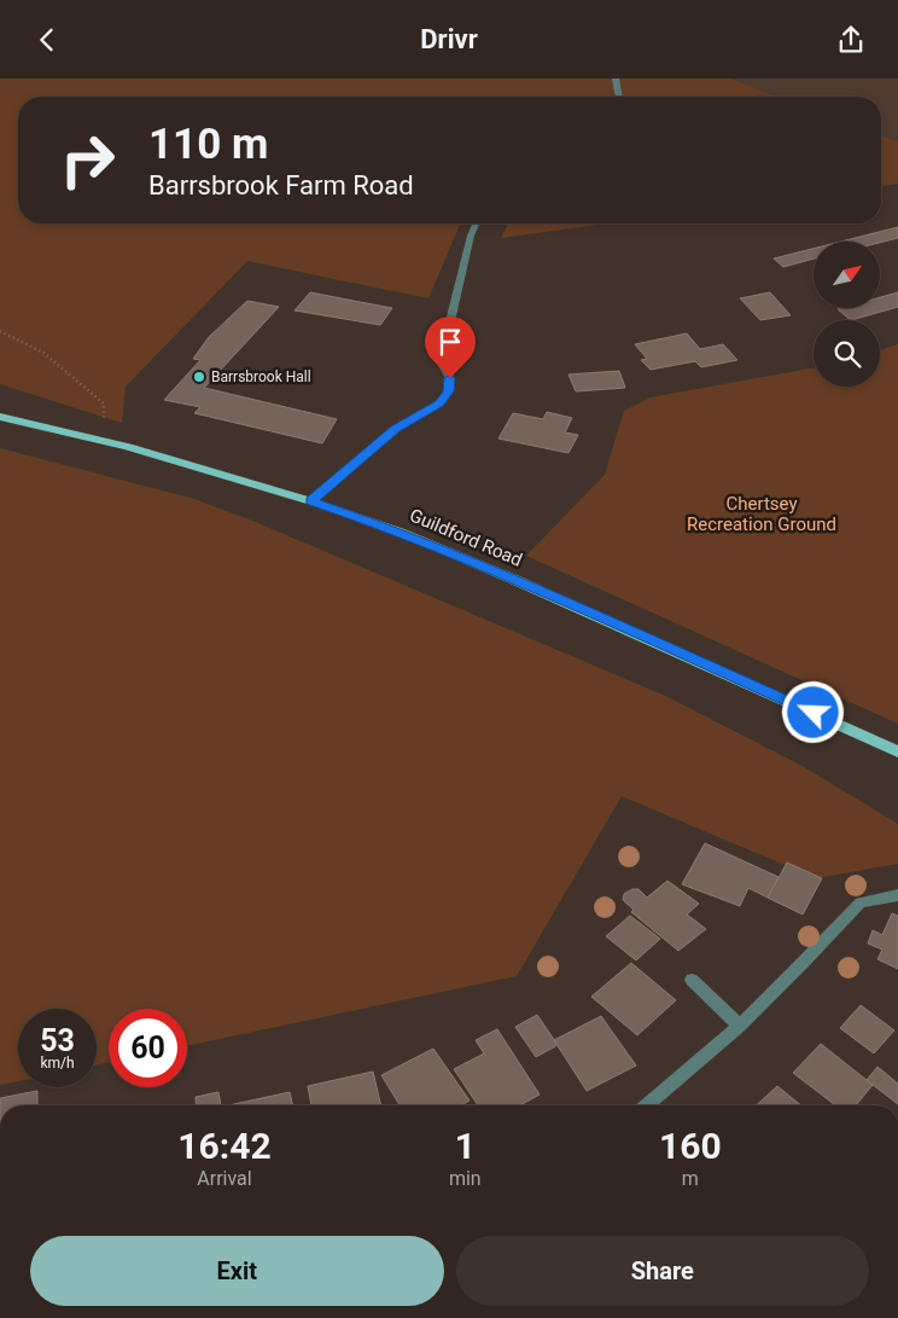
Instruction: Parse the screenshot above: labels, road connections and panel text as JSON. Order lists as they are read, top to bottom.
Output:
{
  "streets": {
    "main road": ["Guildford Road"]
  },
  "parks": ["Chertsey Recreation Ground"],
  "places": ["Barrsbrook Hall"],
  "north": "top right",
  "page": {
    "header": "Drivr",
    "turn": ["110 m", "Barrsbrook Farm Road"],
    "speed": "53 km/h",
    "limit": "60",
    "eta": [
      "16:42",
      "Arrival",
      "1",
      "min",
      "160",
      "m"
    ],
    "buttons": ["Exit", "Share"]
  }
}
